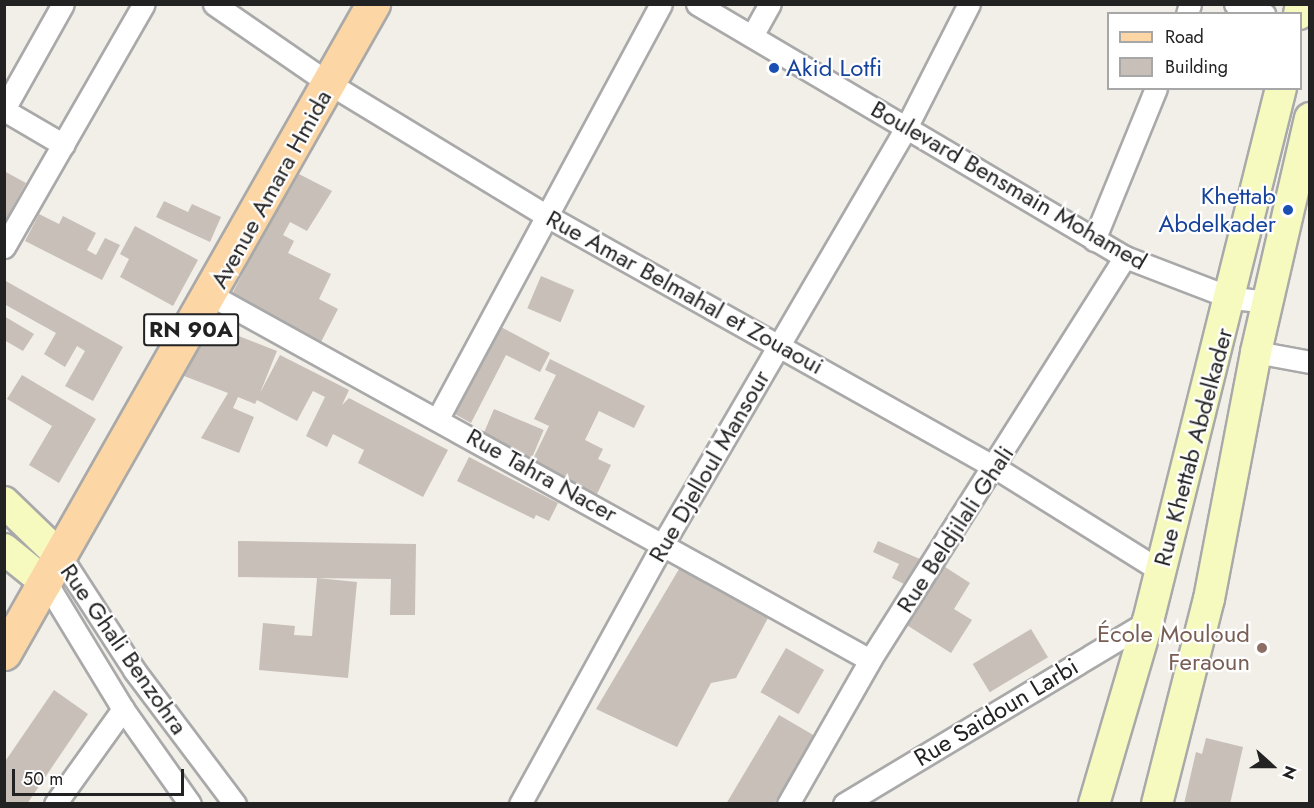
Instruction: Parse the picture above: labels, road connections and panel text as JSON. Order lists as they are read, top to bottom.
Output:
{
  "streets": {
    "main road": [
      "Avenue Amara Hmida",
      "RN 90A",
      "Rue Khettab Abdelkader",
      "Rue Ghali Benzohra"
    ],
    "street": [
      "Boulevard Bensmain Mohamed",
      "Rue Amar Belmahal et Zouaoui",
      "Rue Djelloul Mansour",
      "Rue Tahra Nacer",
      "Rue Beldjilali Ghali",
      "Rue Saidoun Larbi"
    ]
  },
  "crossings": [
    ["Boulevard Bensmain Mohamed", "Rue Khettab Abdelkader"],
    ["Boulevard Bensmain Mohamed", "Rue Djelloul Mansour"],
    ["Boulevard Bensmain Mohamed", "Rue Beldjilali Ghali"],
    ["Avenue Amara Hmida", "Rue Amar Belmahal et Zouaoui"],
    ["Avenue Amara Hmida", "Rue Tahra Nacer"],
    ["Avenue Amara Hmida", "Rue Ghali Benzohra"],
    ["Rue Amar Belmahal et Zouaoui", "Rue Khettab Abdelkader"],
    ["Rue Amar Belmahal et Zouaoui", "Rue Djelloul Mansour"],
    ["Rue Amar Belmahal et Zouaoui", "Rue Beldjilali Ghali"],
    ["Rue Khettab Abdelkader", "Rue Saidoun Larbi"],
    ["Rue Djelloul Mansour", "Rue Tahra Nacer"],
    ["Rue Tahra Nacer", "Rue Beldjilali Ghali"]
  ],
  "places": ["Akid Lotfi", "Khettab Abdelkader", "École Mouloud Feraoun"],
  "legend": ["Road", "Building"],
  "scale_bar": "50 m",
  "north": "right"
}
